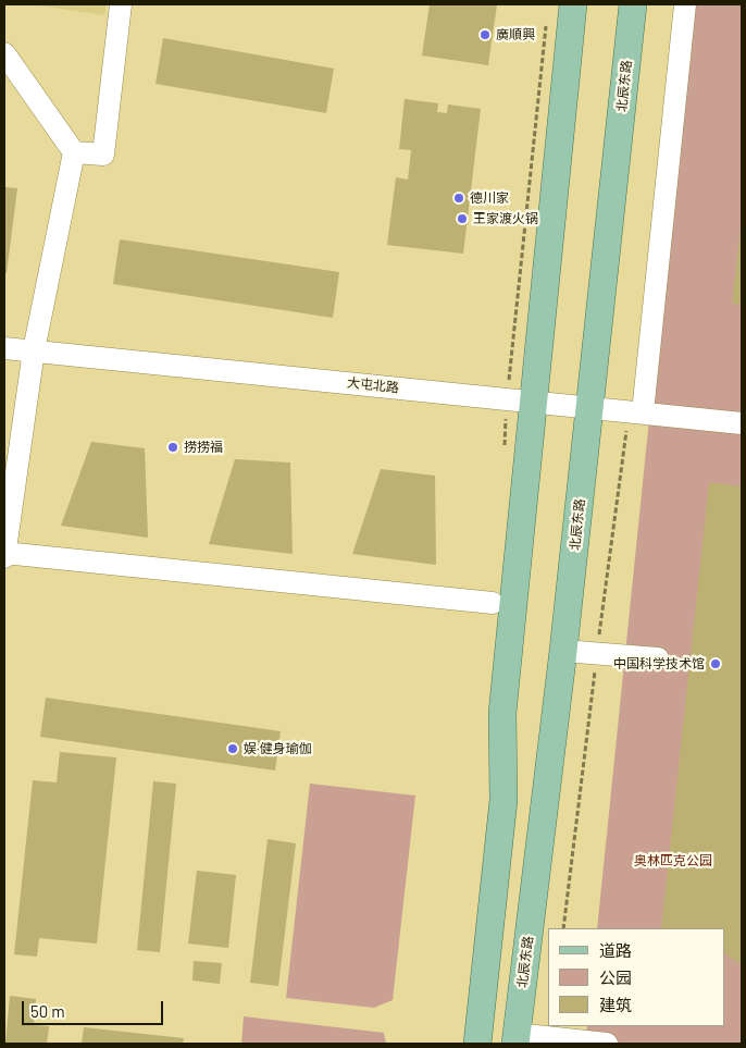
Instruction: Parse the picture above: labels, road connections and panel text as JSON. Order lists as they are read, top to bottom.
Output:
{
  "streets": {
    "main road": ["北辰东路"],
    "street": ["大屯北路"]
  },
  "crossings": [
    ["北辰东路", "大屯北路"]
  ],
  "parks": ["奥林匹克公园"],
  "places": [
    "廣順興",
    "德川家",
    "王家渡火锅",
    "捞捞福",
    "中国科学技术馆",
    "娱·健身瑜伽"
  ],
  "legend": ["道路", "公园", "建筑"],
  "scale_bar": "50 m"
}
